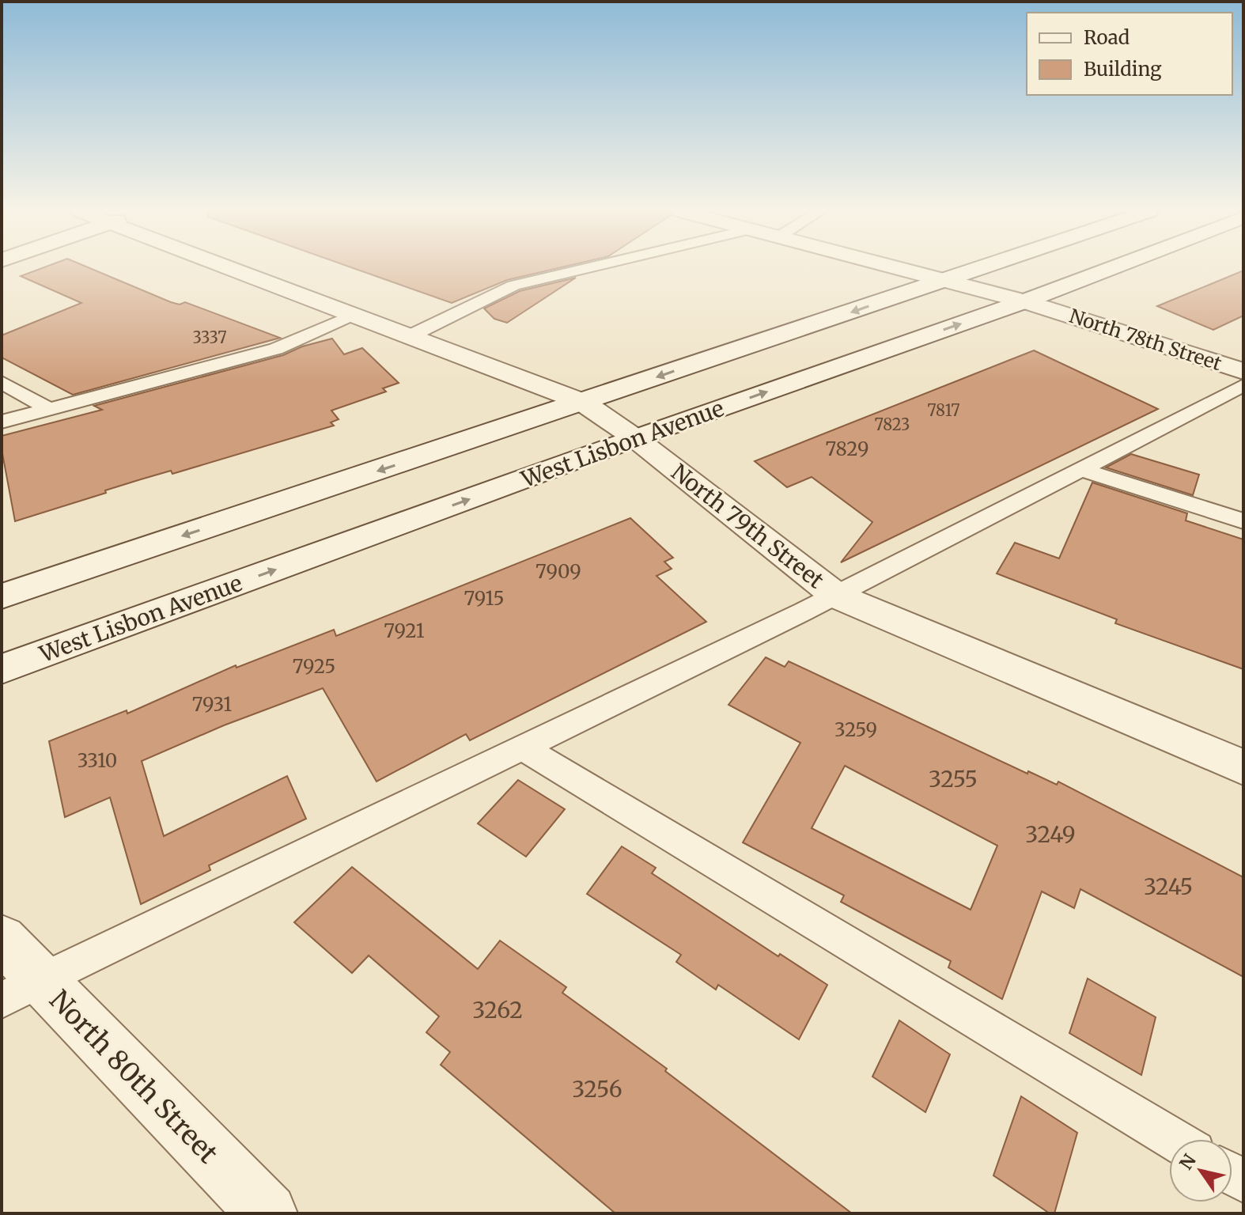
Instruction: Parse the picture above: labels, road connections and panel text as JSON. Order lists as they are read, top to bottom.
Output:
{
  "streets": {
    "main road": [
      "North 78th Street",
      "West Lisbon Avenue",
      "North 79th Street",
      "North 80th Street"
    ]
  },
  "crossings": [
    ["North 78th Street", "West Lisbon Avenue"],
    ["West Lisbon Avenue", "North 79th Street"]
  ],
  "house_numbers": [
    "3337",
    "7817",
    "7823",
    "7829",
    "7909",
    "7915",
    "7921",
    "7925",
    "7931",
    "3259",
    "3310",
    "3255",
    "3249",
    "3245",
    "3262",
    "3256"
  ],
  "legend": ["Road", "Building"],
  "north": "top left"
}
